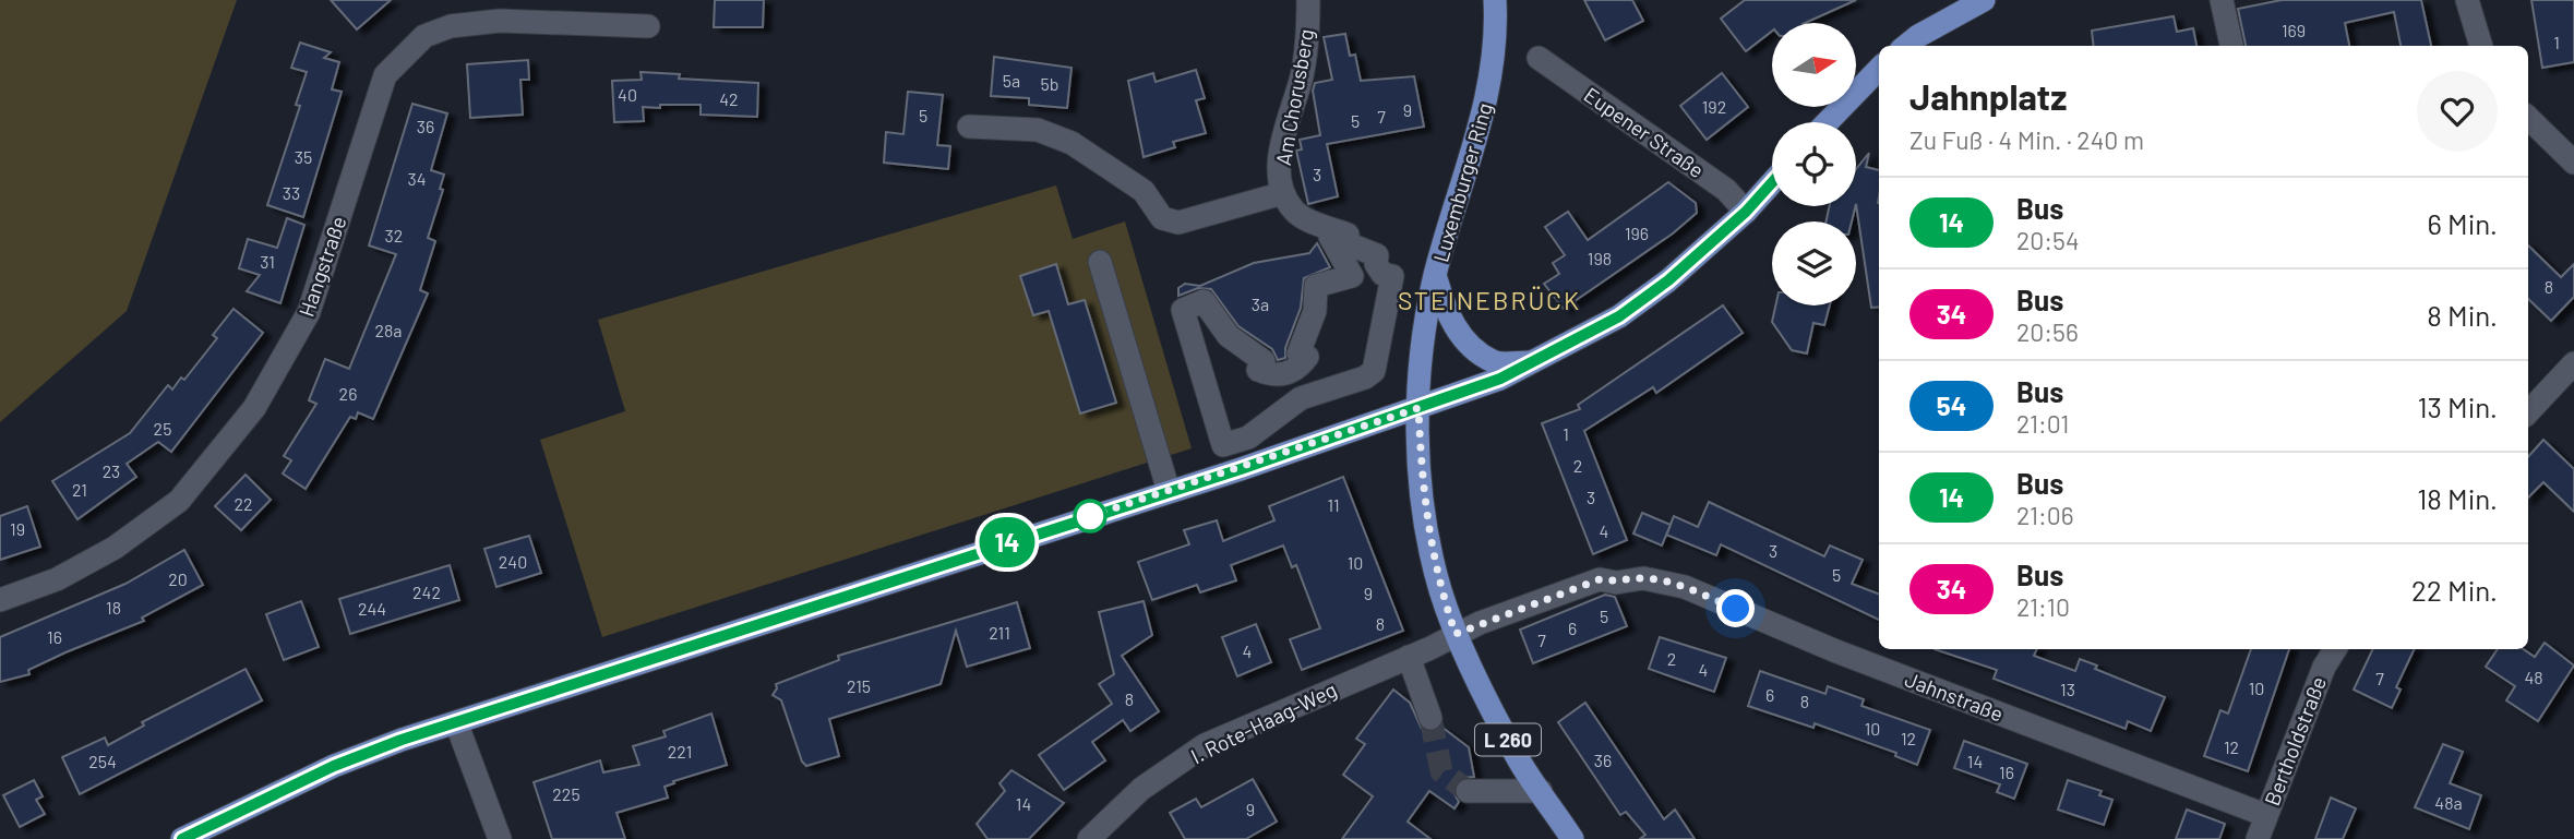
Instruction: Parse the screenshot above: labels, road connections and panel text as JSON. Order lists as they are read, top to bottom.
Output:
{
  "streets": {
    "main road": ["Luxemburger Ring", "L 260"],
    "street": [
      "Am Chorusberg",
      "Eupener Straße",
      "Hangstraße",
      "Jahnstraße",
      "I. Rote-Haag-Weg",
      "Bertholdstraße"
    ]
  },
  "crossings": [
    ["Luxemburger Ring", "L 260"],
    ["Jahnstraße", "I. Rote-Haag-Weg"],
    ["Jahnstraße", "L 260"],
    ["Jahnstraße", "Bertholdstraße"],
    ["I. Rote-Haag-Weg", "L 260"]
  ],
  "districts": ["STEINEBRÜCK"],
  "lines": ["bus line 14"],
  "house_numbers": [
    "169",
    "1",
    "5a",
    "5b",
    "40",
    "42",
    "192",
    "9",
    "5",
    "7",
    "5",
    "36",
    "35",
    "3",
    "34",
    "33",
    "196",
    "32",
    "198",
    "31",
    "8",
    "3a",
    "28a",
    "26",
    "25",
    "1",
    "2",
    "23",
    "21",
    "3",
    "22",
    "11",
    "19",
    "4",
    "3",
    "240",
    "10",
    "5",
    "20",
    "242",
    "9",
    "18",
    "244",
    "5",
    "8",
    "6",
    "211",
    "16",
    "7",
    "4",
    "2",
    "4",
    "48",
    "7",
    "215",
    "10",
    "13",
    "6",
    "8",
    "8",
    "10",
    "12",
    "12",
    "221",
    "36",
    "254",
    "14",
    "16",
    "225",
    "48a",
    "14",
    "9"
  ],
  "north": "right",
  "page": {
    "on_map": "14",
    "heading": ["Jahnplatz", "Zu Fuß · 4 Min. · 240 m"],
    "list": [
      {
        "mark": "14",
        "name": "Bus",
        "note": "20:54",
        "value": "6 Min."
      },
      {
        "mark": "34",
        "name": "Bus",
        "note": "20:56",
        "value": "8 Min."
      },
      {
        "mark": "54",
        "name": "Bus",
        "note": "21:01",
        "value": "13 Min."
      },
      {
        "mark": "14",
        "name": "Bus",
        "note": "21:06",
        "value": "18 Min."
      },
      {
        "mark": "34",
        "name": "Bus",
        "note": "21:10",
        "value": "22 Min."
      }
    ]
  }
}
